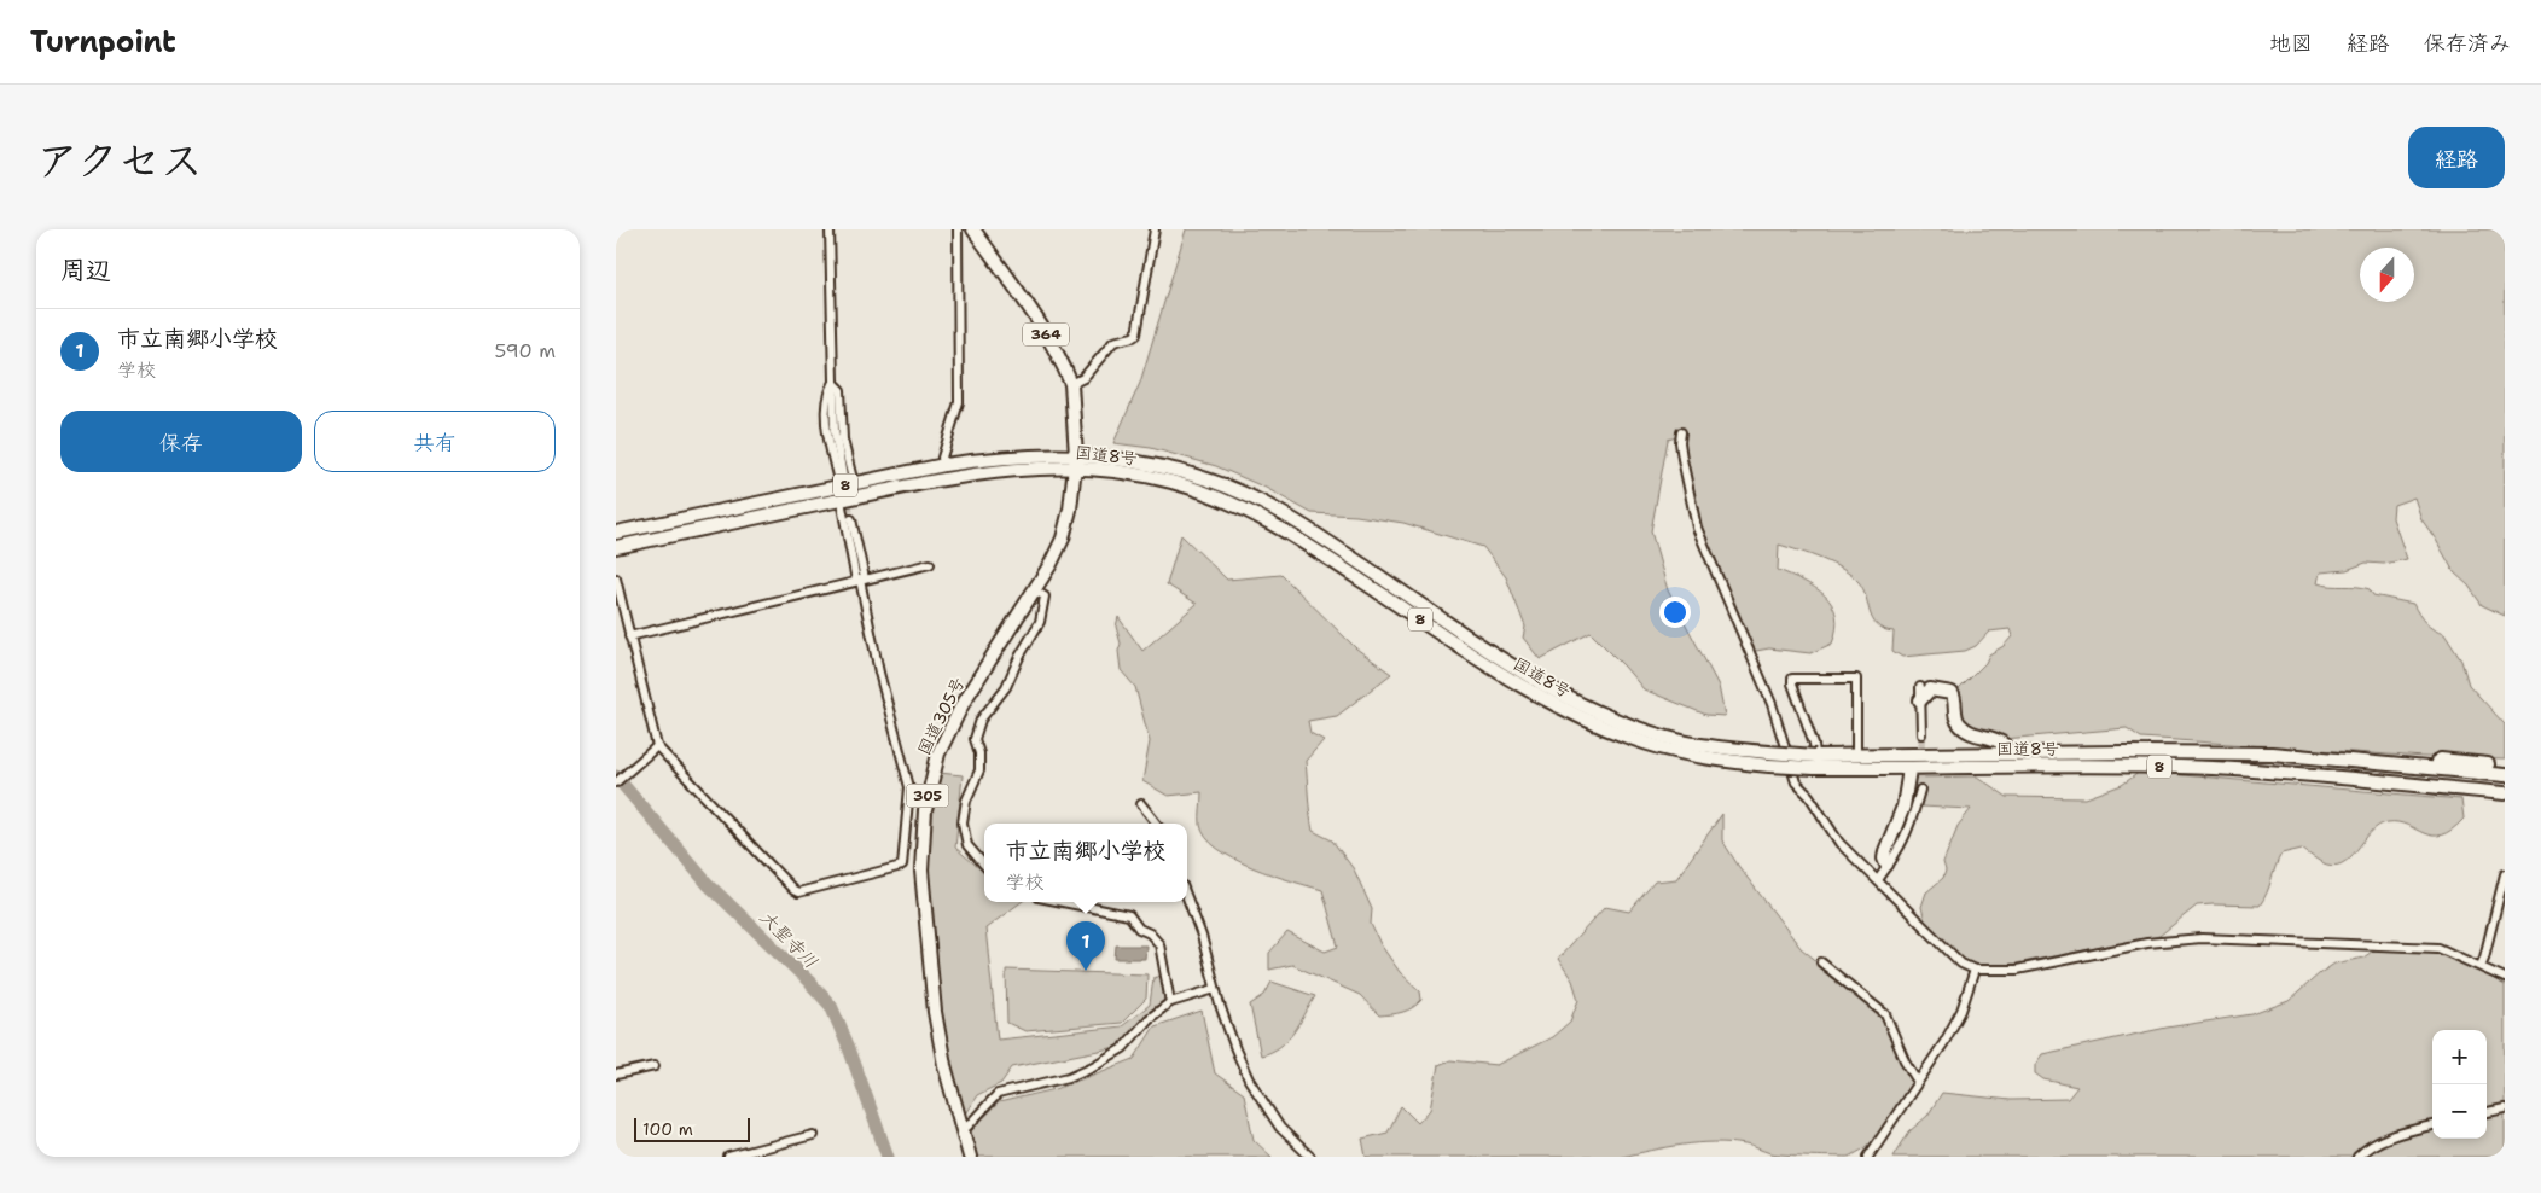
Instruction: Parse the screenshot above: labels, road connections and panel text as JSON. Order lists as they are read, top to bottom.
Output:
{
  "streets": {
    "highway": [
      "364",
      "国道8号",
      "8",
      "国道305号",
      "305"
    ]
  },
  "crossings": [
    ["364", "国道8号"],
    ["364", "国道305号"],
    ["国道8号", "国道305号"]
  ],
  "water": ["大聖寺川"],
  "scale_bar": "100 m",
  "north": "bottom",
  "page": {
    "header": "Turnpoint",
    "nav": ["地図", "経路", "保存済み"],
    "title": "アクセス",
    "buttons": [
      "経路",
      ["保存", "共有"]
    ],
    "heading": "周辺",
    "list": [
      {
        "mark": "1",
        "name": "市立南郷小学校",
        "note": "学校",
        "value": "590 m"
      }
    ],
    "popup": ["市立南郷小学校", "学校"],
    "pins": "1",
    "map_buttons": ["+", "−"],
    "scale": "100 m"
  }
}
